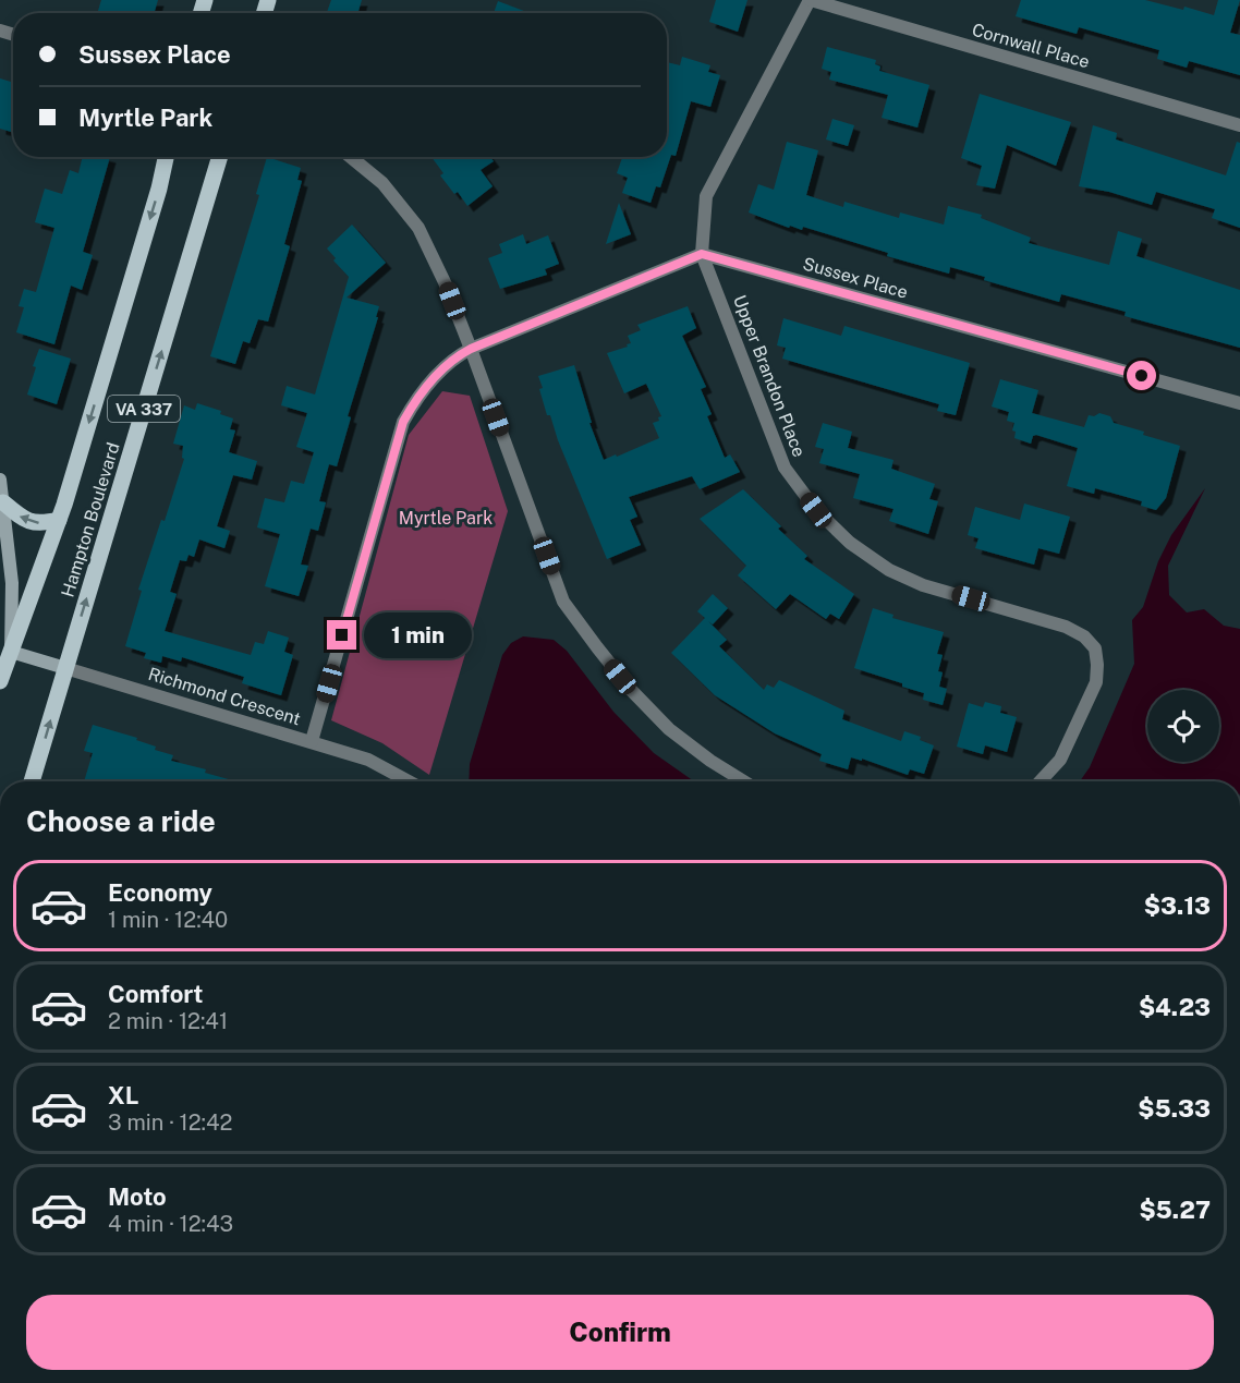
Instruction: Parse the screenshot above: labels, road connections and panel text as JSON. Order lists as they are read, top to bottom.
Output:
{
  "streets": {
    "main road": ["VA 337", "Hampton Boulevard", "Richmond Crescent"],
    "street": ["Cornwall Place", "Sussex Place", "Upper Brandon Place"]
  },
  "crossings": [
    ["Cornwall Place", "Upper Brandon Place"],
    ["Sussex Place", "Upper Brandon Place"],
    ["Hampton Boulevard", "Richmond Crescent"]
  ],
  "parks": ["Myrtle Park"],
  "page": {
    "banner": ["Sussex Place", "Myrtle Park"],
    "bubble": "1 min",
    "heading": "Choose a ride",
    "list": [
      {
        "name": "Economy",
        "note": "1 min · 12:40",
        "value": "$3.13"
      },
      {
        "name": "Comfort",
        "note": "2 min · 12:41",
        "value": "$4.23"
      },
      {
        "name": "XL",
        "note": "3 min · 12:42",
        "value": "$5.33"
      },
      {
        "name": "Moto",
        "note": "4 min · 12:43",
        "value": "$5.27"
      }
    ],
    "buttons": "Confirm"
  }
}
